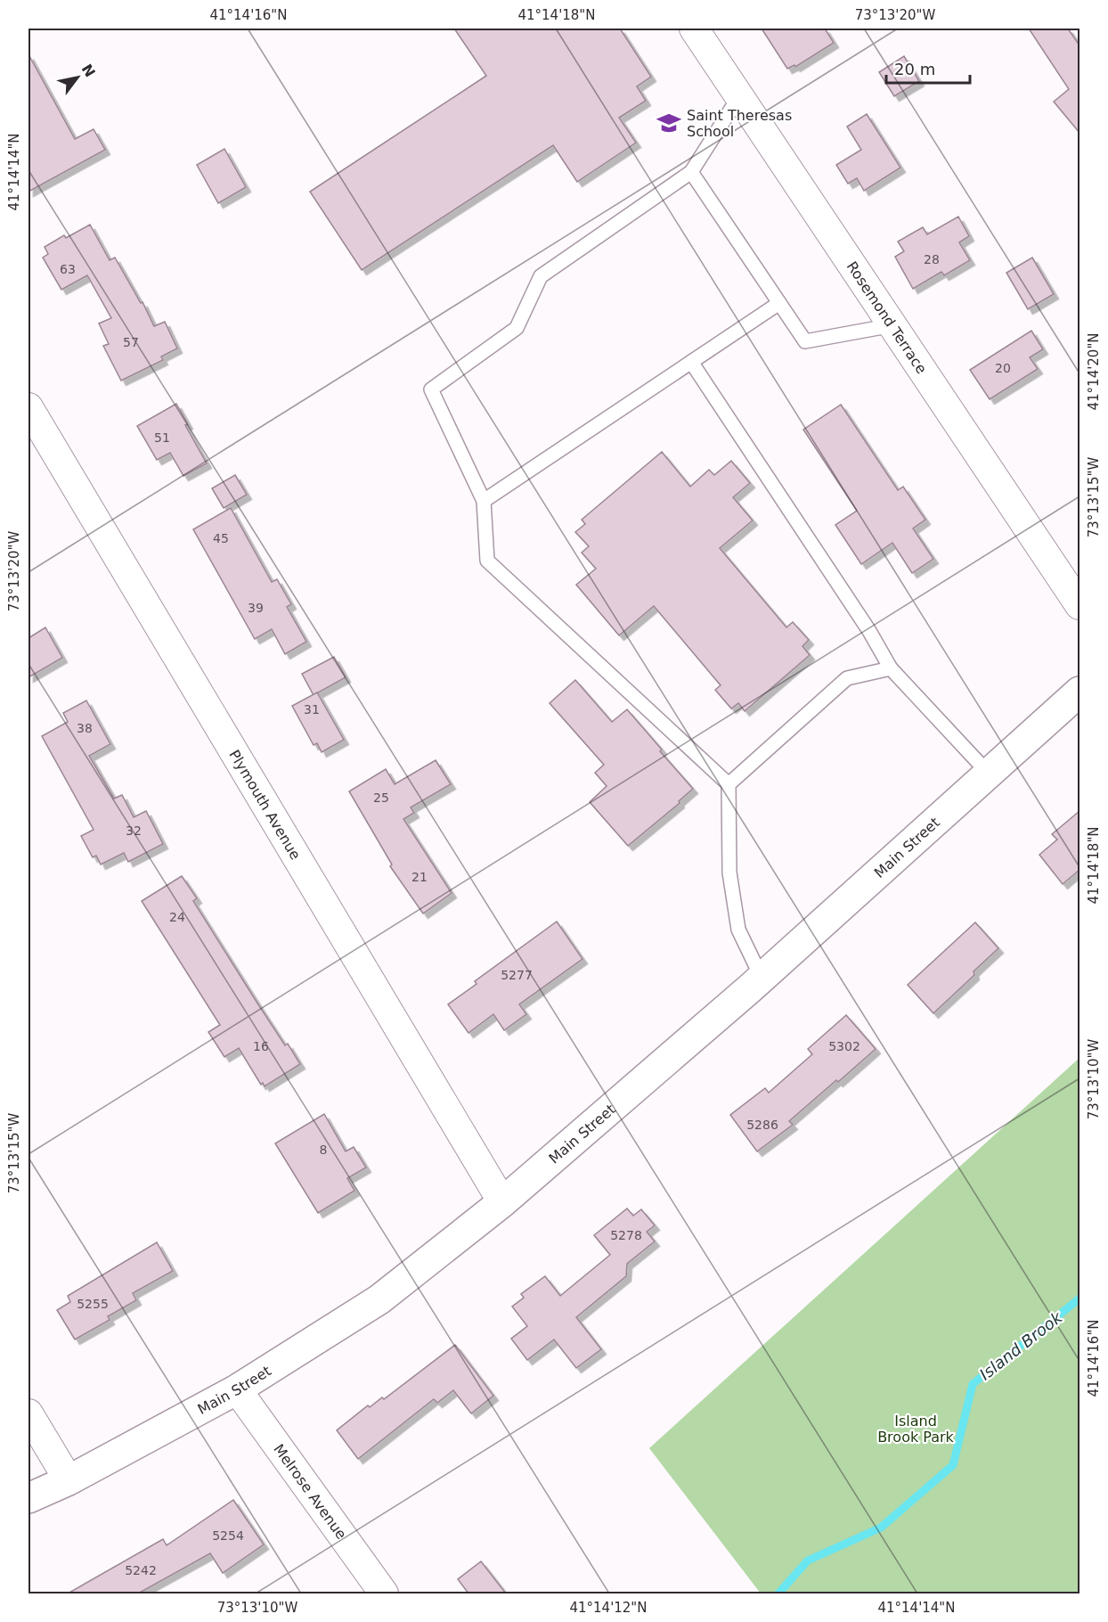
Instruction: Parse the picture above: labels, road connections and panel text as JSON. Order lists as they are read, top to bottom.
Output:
{
  "streets": {
    "main road": ["Main Street"],
    "street": ["Rosemond Terrace", "Plymouth Avenue", "Melrose Avenue"]
  },
  "crossings": [
    ["Plymouth Avenue", "Main Street"],
    ["Main Street", "Melrose Avenue"]
  ],
  "water": ["Island Brook"],
  "parks": ["Island Brook Park"],
  "places": {
    "school or university": ["Saint Theresas School"]
  },
  "house_numbers": [
    "28",
    "63",
    "57",
    "20",
    "51",
    "45",
    "39",
    "31",
    "38",
    "25",
    "32",
    "21",
    "24",
    "5277",
    "16",
    "5302",
    "5286",
    "8",
    "5278",
    "5255",
    "5254",
    "5242"
  ],
  "scale_bar": "20 m",
  "north": "top right",
  "coordinates": [
    "41°14'16\"N",
    "41°14'18\"N",
    "73°13'20\"W",
    "41°14'14\"N",
    "41°14'20\"N",
    "73°13'15\"W",
    "73°13'10\"W",
    "41°14'12\"N"
  ]
}
